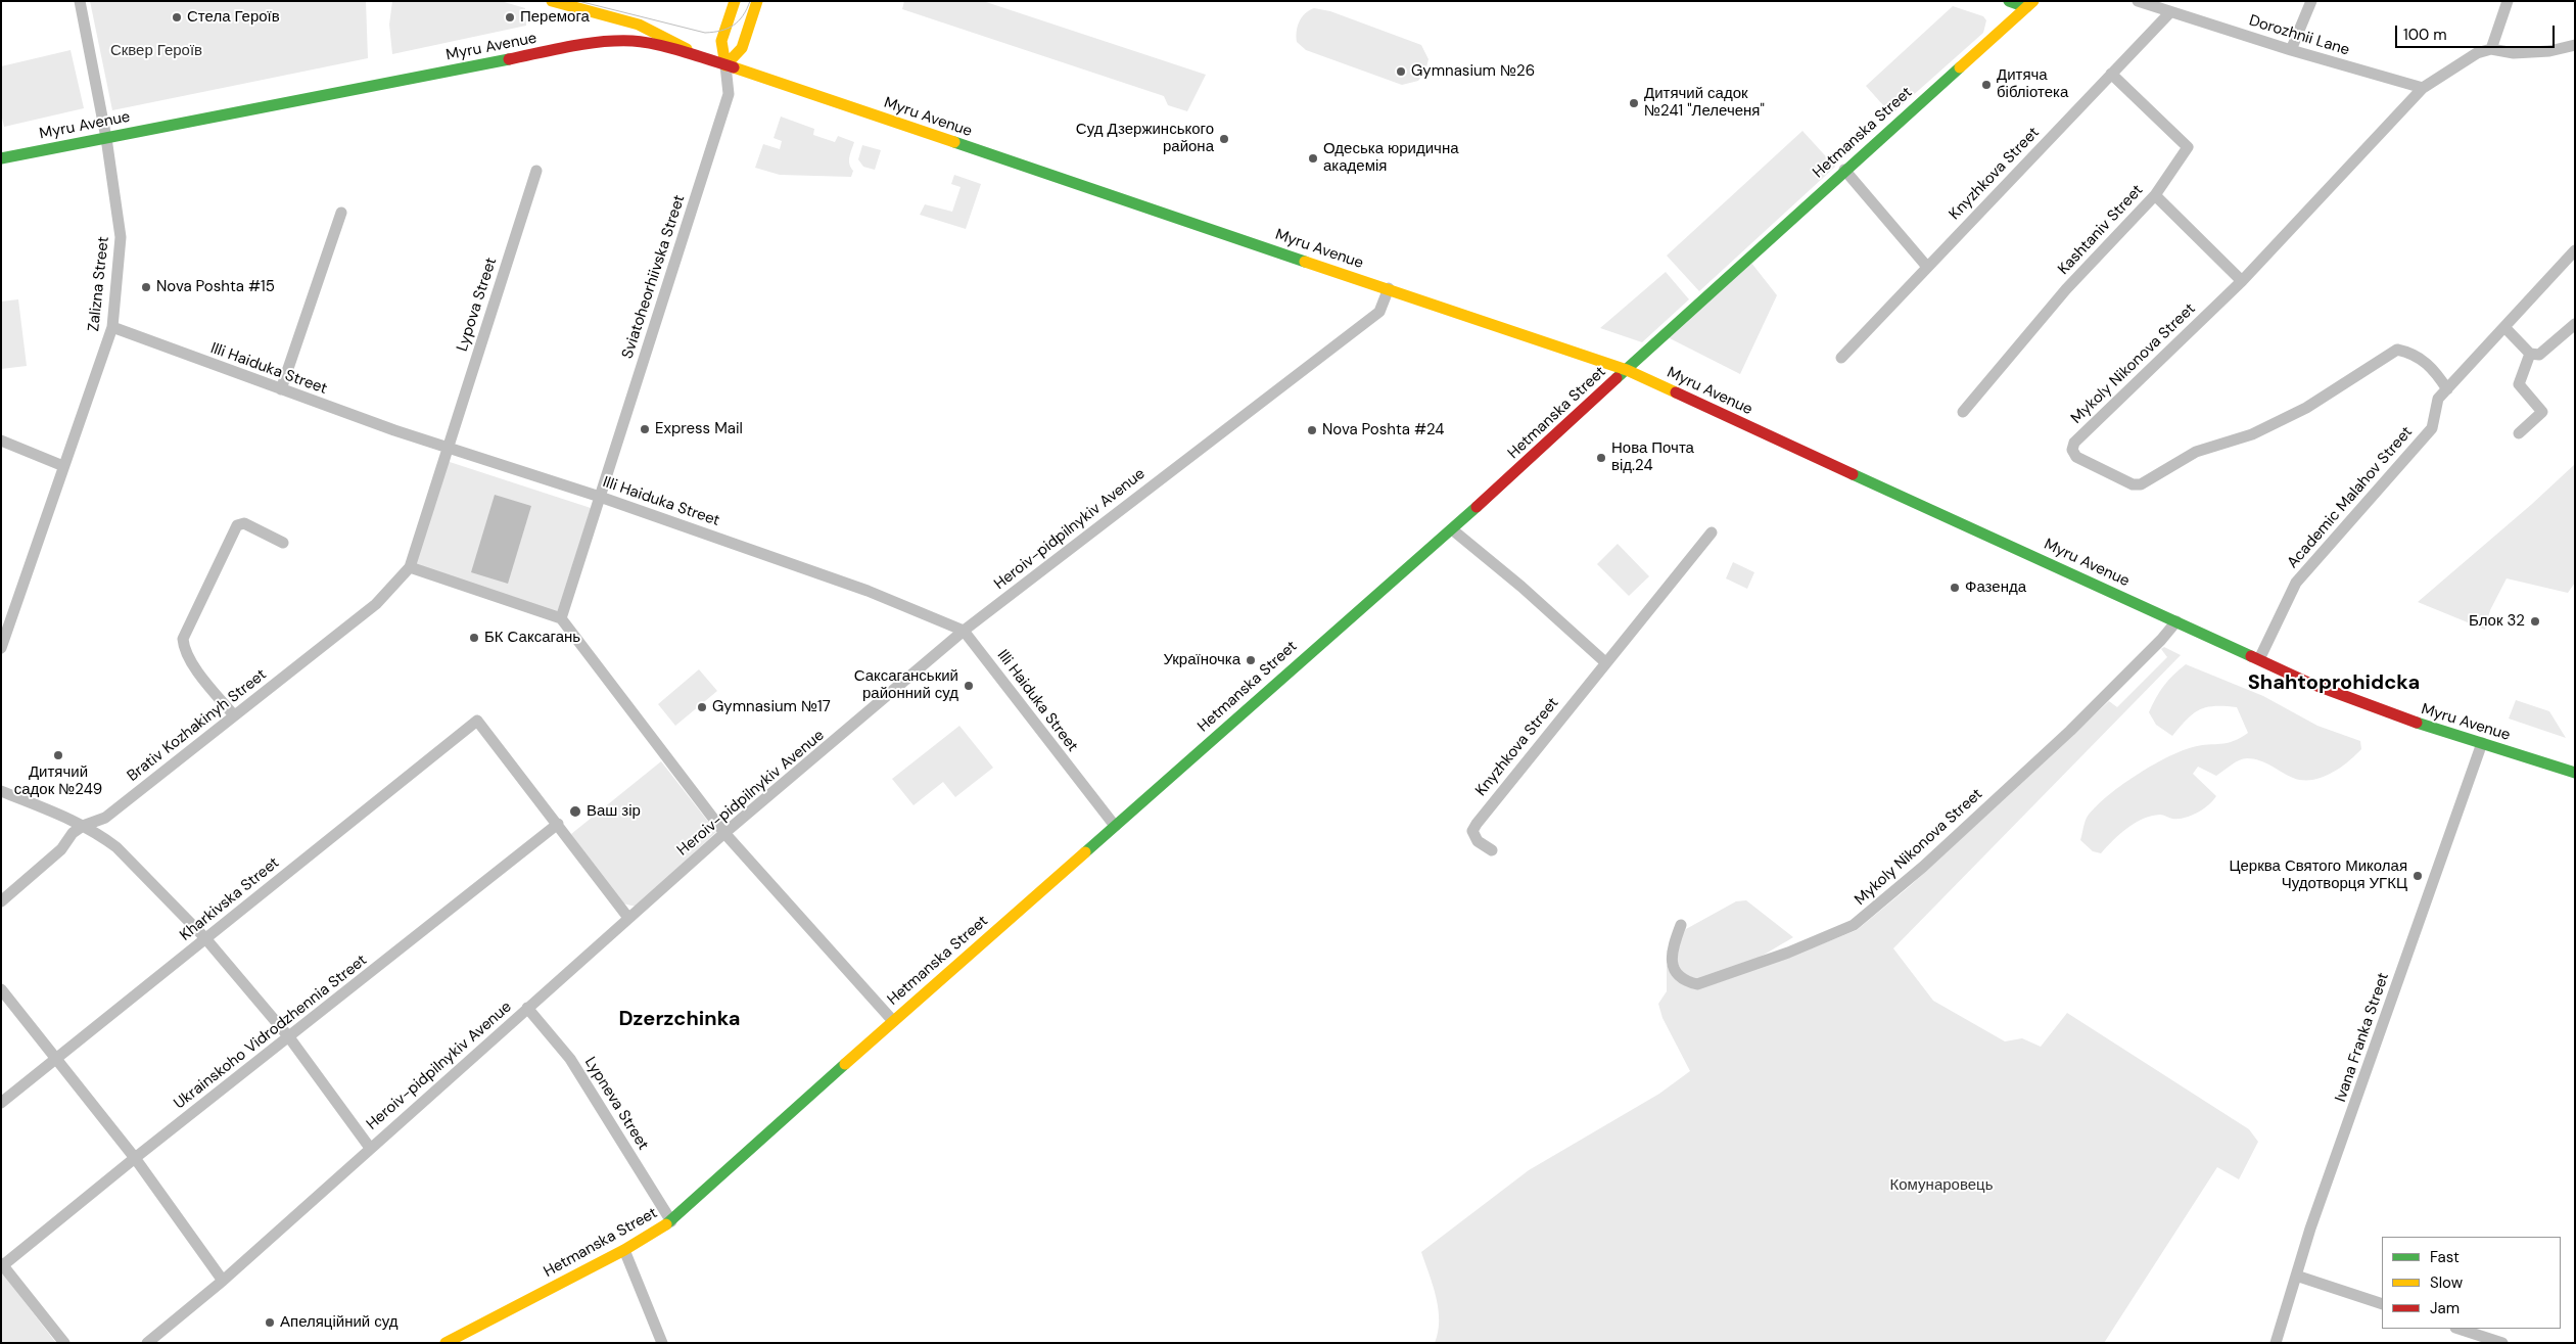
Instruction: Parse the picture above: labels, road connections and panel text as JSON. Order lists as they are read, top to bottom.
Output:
{
  "streets": {
    "main road": ["Myru Avenue", "Hetmanska Street", "Sviatoheorhiivska Street"],
    "street": [
      "Dorozhnii Lane",
      "Knyzhkova Street",
      "Kashtaniv Street",
      "Zalizna Street",
      "Lypova Street",
      "Mykoly Nikonova Street",
      "Illi Haiduka Street",
      "Academic Malahov Street",
      "Heroiv-pidpilnykiv Avenue",
      "Brativ Kozhakinyh Street",
      "Kharkivska Street",
      "Ukrainskoho Vidrodzhennia Street",
      "Ivana Franka Street",
      "Lypneva Street"
    ]
  },
  "crossings": [
    ["Dorozhnii Lane", "Knyzhkova Street"],
    ["Dorozhnii Lane", "Mykoly Nikonova Street"],
    ["Myru Avenue", "Hetmanska Street"],
    ["Myru Avenue", "Sviatoheorhiivska Street"],
    ["Myru Avenue", "Zalizna Street"],
    ["Myru Avenue", "Mykoly Nikonova Street"],
    ["Myru Avenue", "Academic Malahov Street"],
    ["Myru Avenue", "Heroiv-pidpilnykiv Avenue"],
    ["Myru Avenue", "Ivana Franka Street"],
    ["Hetmanska Street", "Illi Haiduka Street"],
    ["Hetmanska Street", "Lypneva Street"],
    ["Knyzhkova Street", "Kashtaniv Street"],
    ["Sviatoheorhiivska Street", "Illi Haiduka Street"],
    ["Zalizna Street", "Illi Haiduka Street"],
    ["Lypova Street", "Illi Haiduka Street"],
    ["Lypova Street", "Brativ Kozhakinyh Street"],
    ["Mykoly Nikonova Street", "Academic Malahov Street"],
    ["Illi Haiduka Street", "Heroiv-pidpilnykiv Avenue"],
    ["Heroiv-pidpilnykiv Avenue", "Lypneva Street"],
    ["Kharkivska Street", "Ukrainskoho Vidrodzhennia Street"]
  ],
  "districts": ["Shahtoprohidcka", "Dzerzchinka"],
  "parks": ["Сквер Героїв", "Комунаровець"],
  "places": [
    "Стела Героїв",
    "Перемога",
    "Gymnasium №26",
    "Дитяча бібліотека",
    "Дитячий садок №241 \"Лелеченя\"",
    "Суд Дзержинського района",
    "Одеська юридична академія",
    "Nova Poshta #15",
    "Express Mail",
    "Nova Poshta #24",
    "Нова Почта від.24",
    "Фазенда",
    "Блок 32",
    "БК Саксагань",
    "Україночка",
    "Саксаганський районний суд",
    "Gymnasium №17",
    "Дитячий садок №249",
    "Ваш зір",
    "Церква Святого Миколая Чудотворця УГКЦ",
    "Апеляційний суд"
  ],
  "legend": ["Fast", "Slow", "Jam"],
  "scale_bar": "100 m"
}
